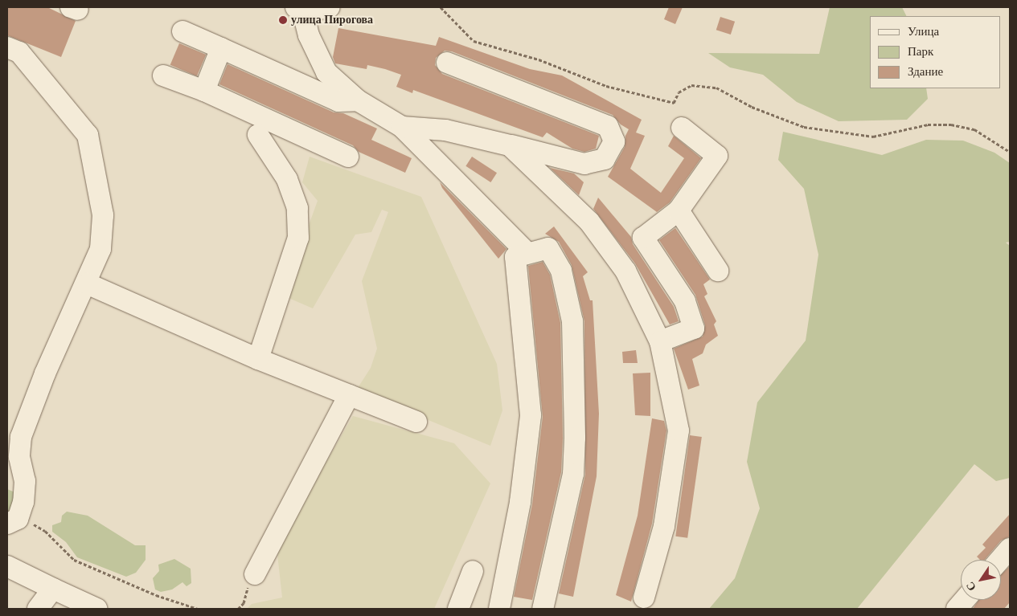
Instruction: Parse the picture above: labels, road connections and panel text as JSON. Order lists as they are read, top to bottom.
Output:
{
  "places": ["улица Пирогова"],
  "legend": ["Улица", "Парк", "Здание"],
  "north": "bottom left"
}
